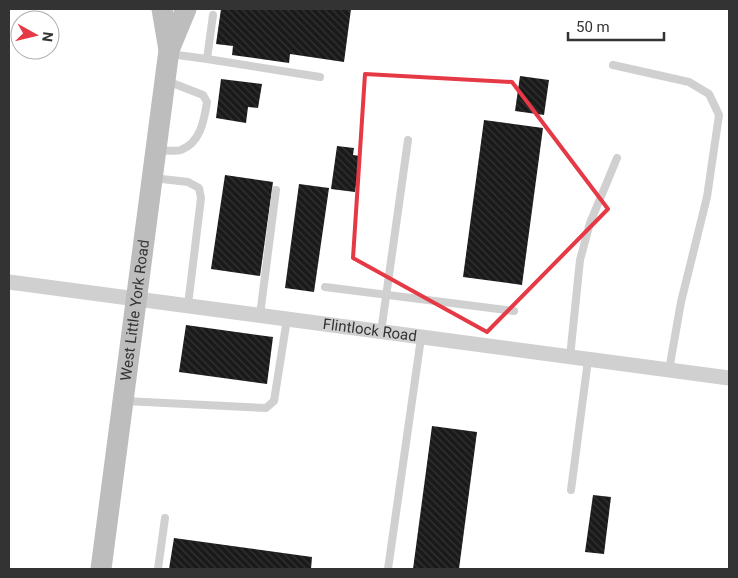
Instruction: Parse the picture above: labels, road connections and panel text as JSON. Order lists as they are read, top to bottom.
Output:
{
  "streets": {
    "main road": ["West Little York Road"],
    "street": ["Flintlock Road"]
  },
  "crossings": [
    ["West Little York Road", "Flintlock Road"]
  ],
  "scale_bar": "50 m",
  "north": "right"
}
